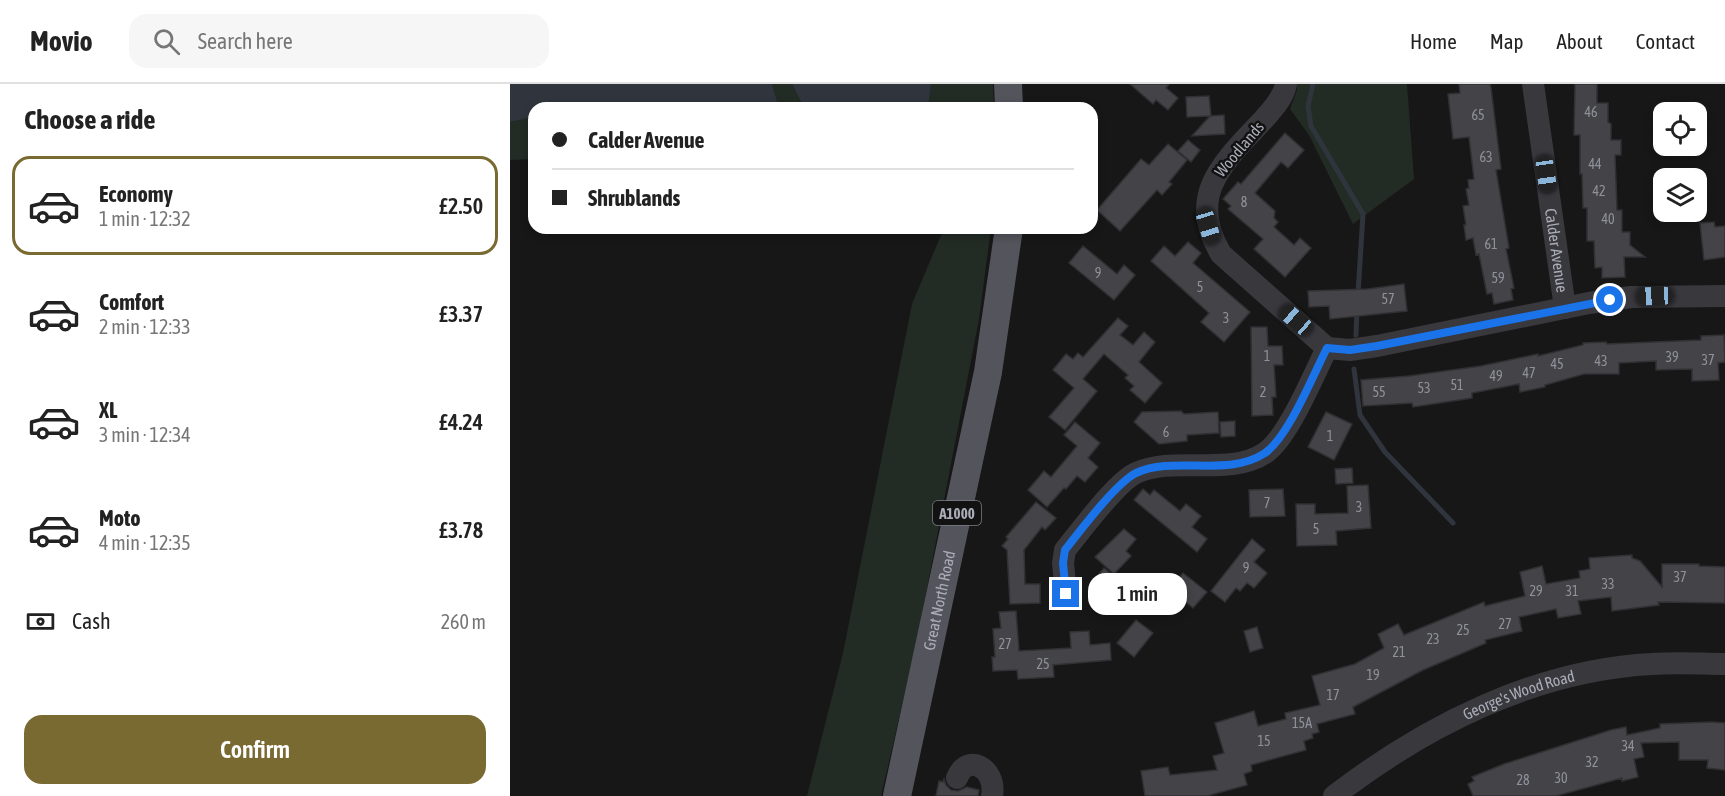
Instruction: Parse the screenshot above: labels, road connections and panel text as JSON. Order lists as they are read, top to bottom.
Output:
{
  "streets": {
    "main road": ["A1000", "Great North Road"],
    "street": ["Woodlands", "Calder Avenue", "George's Wood Road"]
  },
  "crossings": [
    ["Woodlands", "Calder Avenue"]
  ],
  "house_numbers": [
    "46",
    "65",
    "63",
    "44",
    "42",
    "8",
    "40",
    "61",
    "9",
    "59",
    "5",
    "57",
    "3",
    "1",
    "39",
    "37",
    "43",
    "45",
    "47",
    "49",
    "51",
    "53",
    "2",
    "55",
    "6",
    "1",
    "7",
    "3",
    "5",
    "9",
    "37",
    "33",
    "29",
    "31",
    "27",
    "25",
    "23",
    "27",
    "21",
    "25",
    "19",
    "17",
    "15A",
    "15",
    "34",
    "32",
    "30",
    "28"
  ],
  "page": {
    "header": "Movio",
    "search": "Search here",
    "nav": [
      "Home",
      "Map",
      "About",
      "Contact"
    ],
    "heading": "Choose a ride",
    "banner": ["Calder Avenue", "Shrublands"],
    "list": [
      {
        "name": "Economy",
        "note": "1 min · 12:32",
        "value": "£2.50"
      },
      {
        "name": "Comfort",
        "note": "2 min · 12:33",
        "value": "£3.37"
      },
      {
        "name": "XL",
        "note": "3 min · 12:34",
        "value": "£4.24"
      },
      {
        "name": "Moto",
        "note": "4 min · 12:35",
        "value": "£3.78"
      }
    ],
    "bubble": "1 min",
    "pay": ["Cash", "260 m"],
    "buttons": "Confirm"
  }
}
